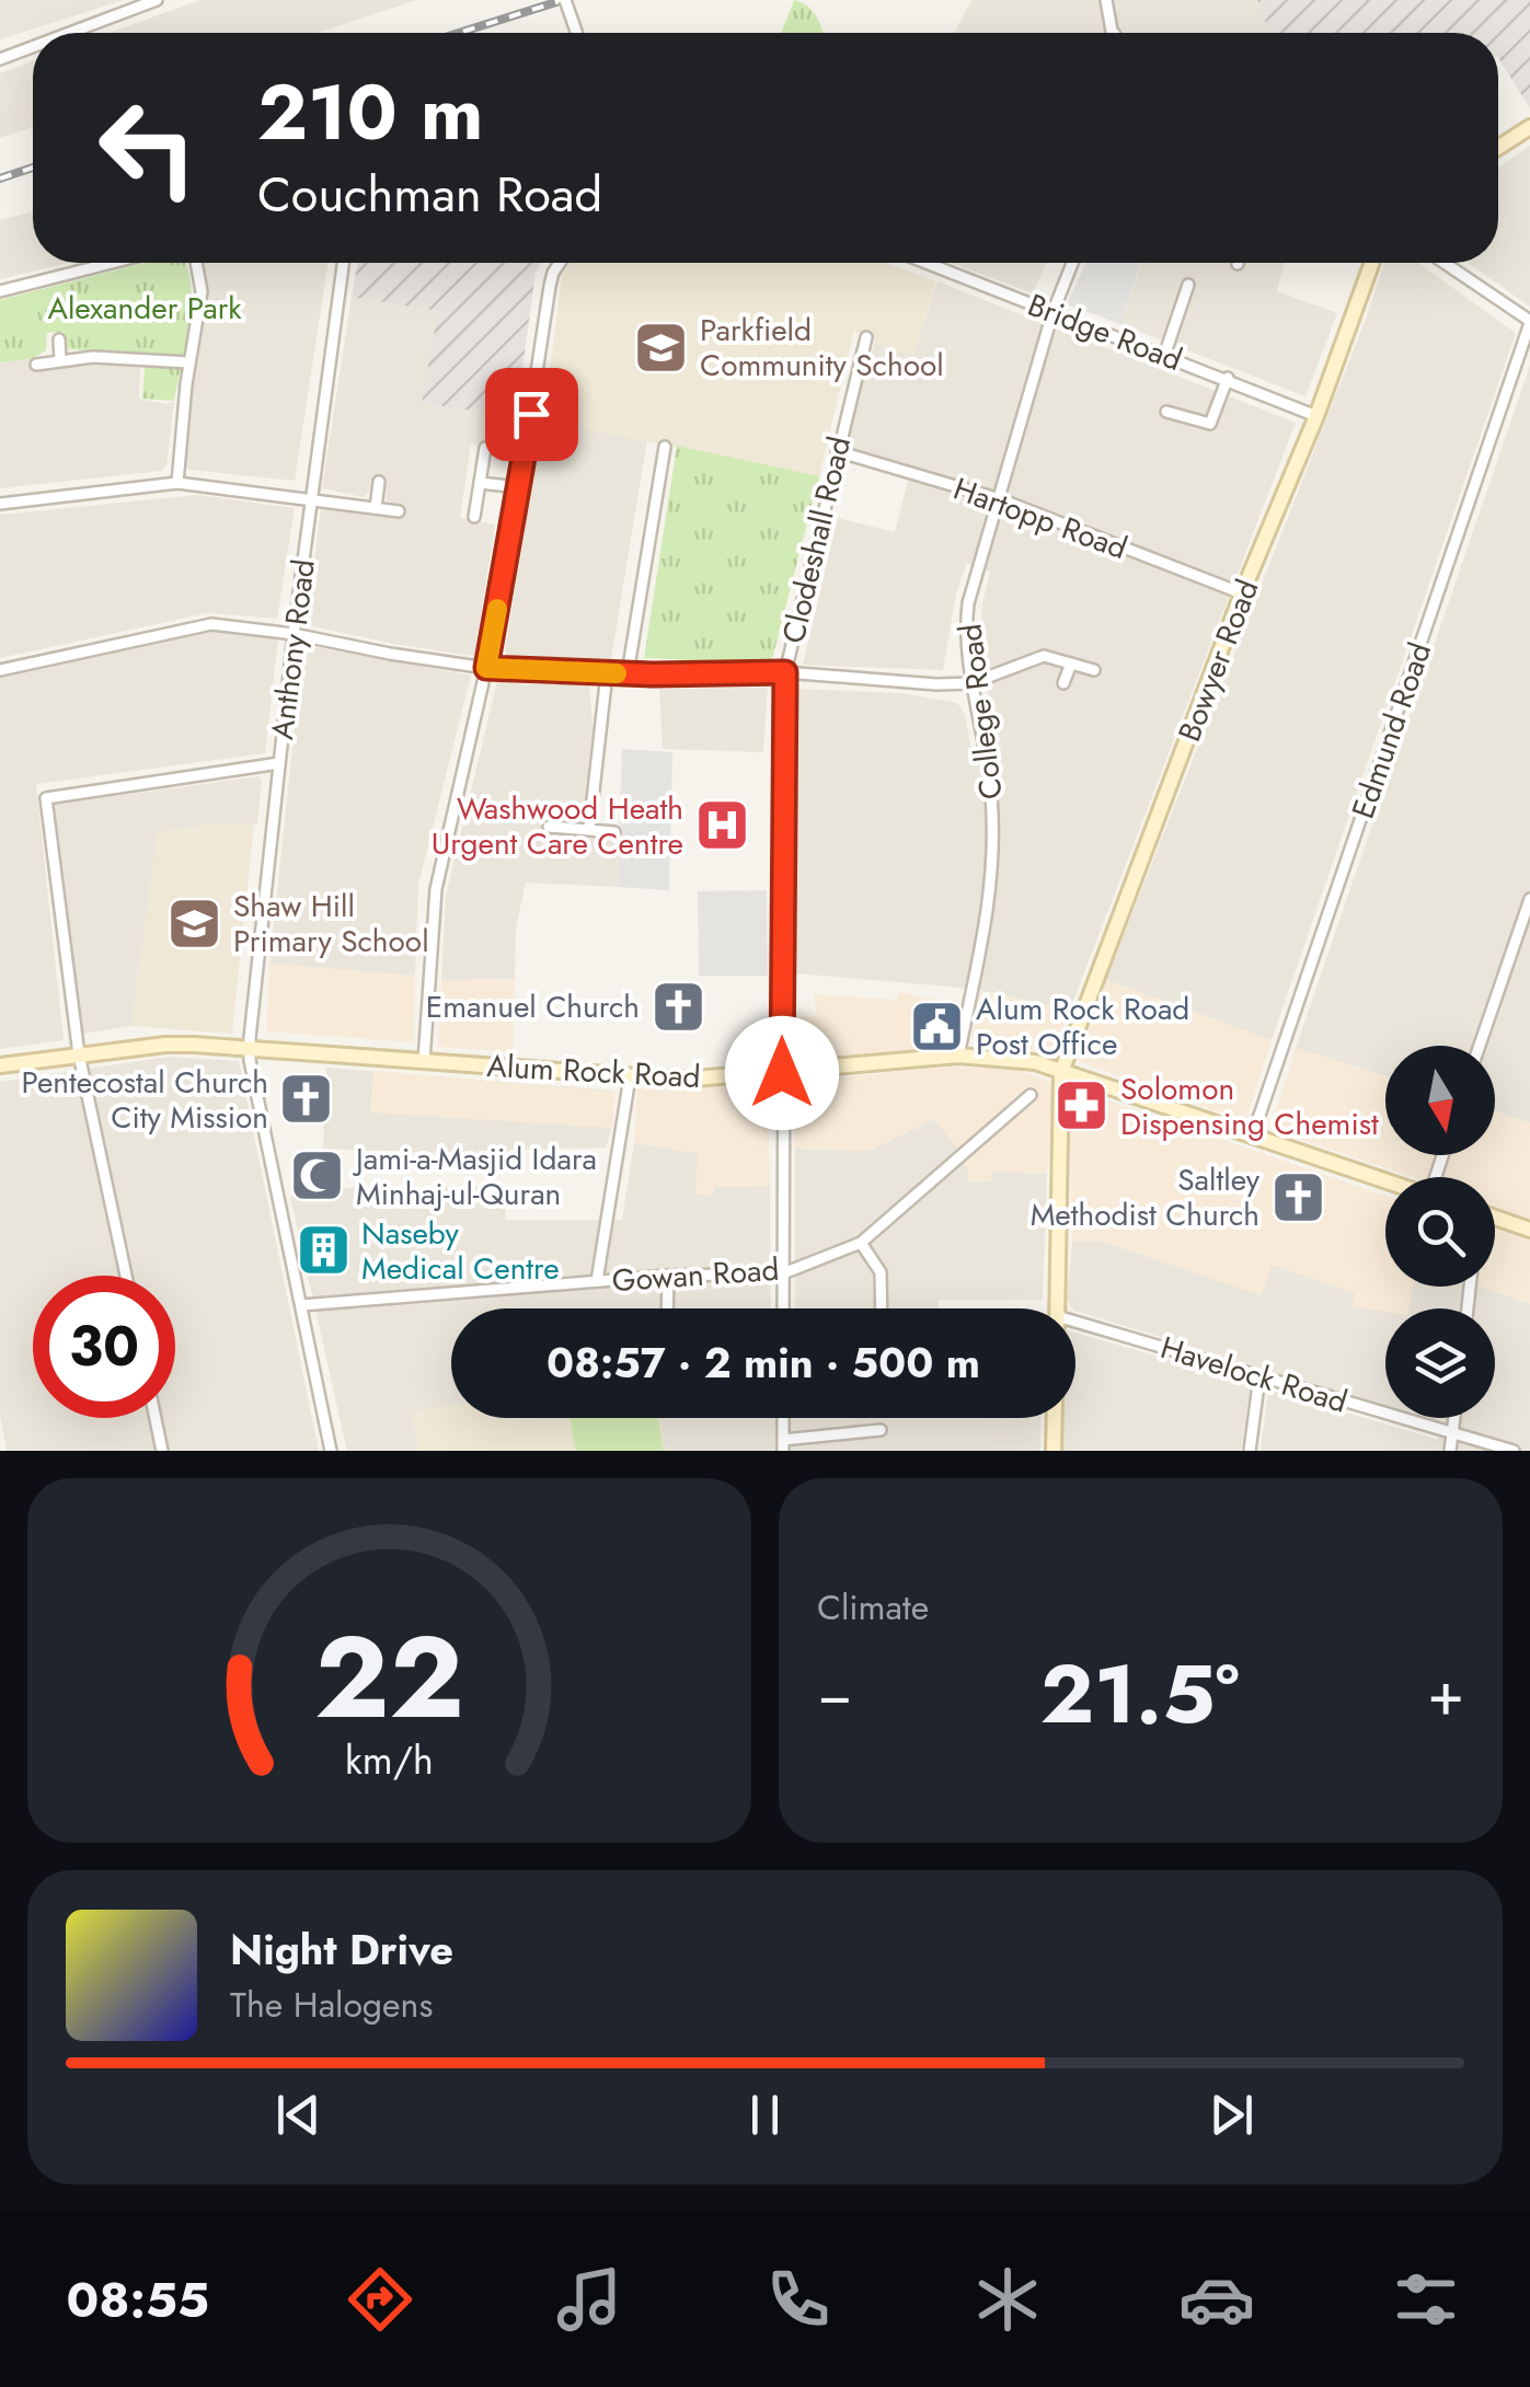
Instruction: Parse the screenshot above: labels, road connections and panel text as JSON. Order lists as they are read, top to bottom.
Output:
{
  "streets": {
    "street": [
      "Bridge Road",
      "Hartopp Road",
      "Clodeshall Road",
      "Anthony Road",
      "Bowyer Road",
      "College Road",
      "Edmund Road",
      "Alum Rock Road",
      "Gowan Road",
      "Havelock Road"
    ]
  },
  "crossings": [
    ["Bridge Road", "Bowyer Road"],
    ["Bridge Road", "College Road"],
    ["Hartopp Road", "Clodeshall Road"],
    ["Hartopp Road", "Bowyer Road"],
    ["Hartopp Road", "College Road"],
    ["Clodeshall Road", "Alum Rock Road"],
    ["Clodeshall Road", "Gowan Road"],
    ["Anthony Road", "Alum Rock Road"],
    ["Anthony Road", "Gowan Road"],
    ["Bowyer Road", "Alum Rock Road"],
    ["College Road", "Alum Rock Road"],
    ["Edmund Road", "Alum Rock Road"]
  ],
  "parks": ["Alexander Park"],
  "places": {
    "school or university": ["Parkfield Community School", "Shaw Hill Primary School"],
    "hospital": ["Washwood Heath Urgent Care Centre"],
    "church": ["Emanuel Church", "Pentecostal Church City Mission", "Saltley Methodist Church"],
    "public building": ["Alum Rock Road Post Office"],
    "pharmacy": ["Solomon Dispensing Chemist"],
    "mosque": ["Jami-a-Masjid Idara Minhaj-ul-Quran"],
    "building": ["Naseby Medical Centre"]
  },
  "north": "bottom",
  "page": {
    "turn": ["210 m", "Couchman Road"],
    "limit": "30",
    "trip": "08:57 · 2 min · 500 m",
    "tile": "Climate",
    "heat": ["−", "21.5°", "+"],
    "song": ["Night Drive", "The Halogens"],
    "tabs": "08:55",
    "gauge": ["22", "km/h"]
  }
}
